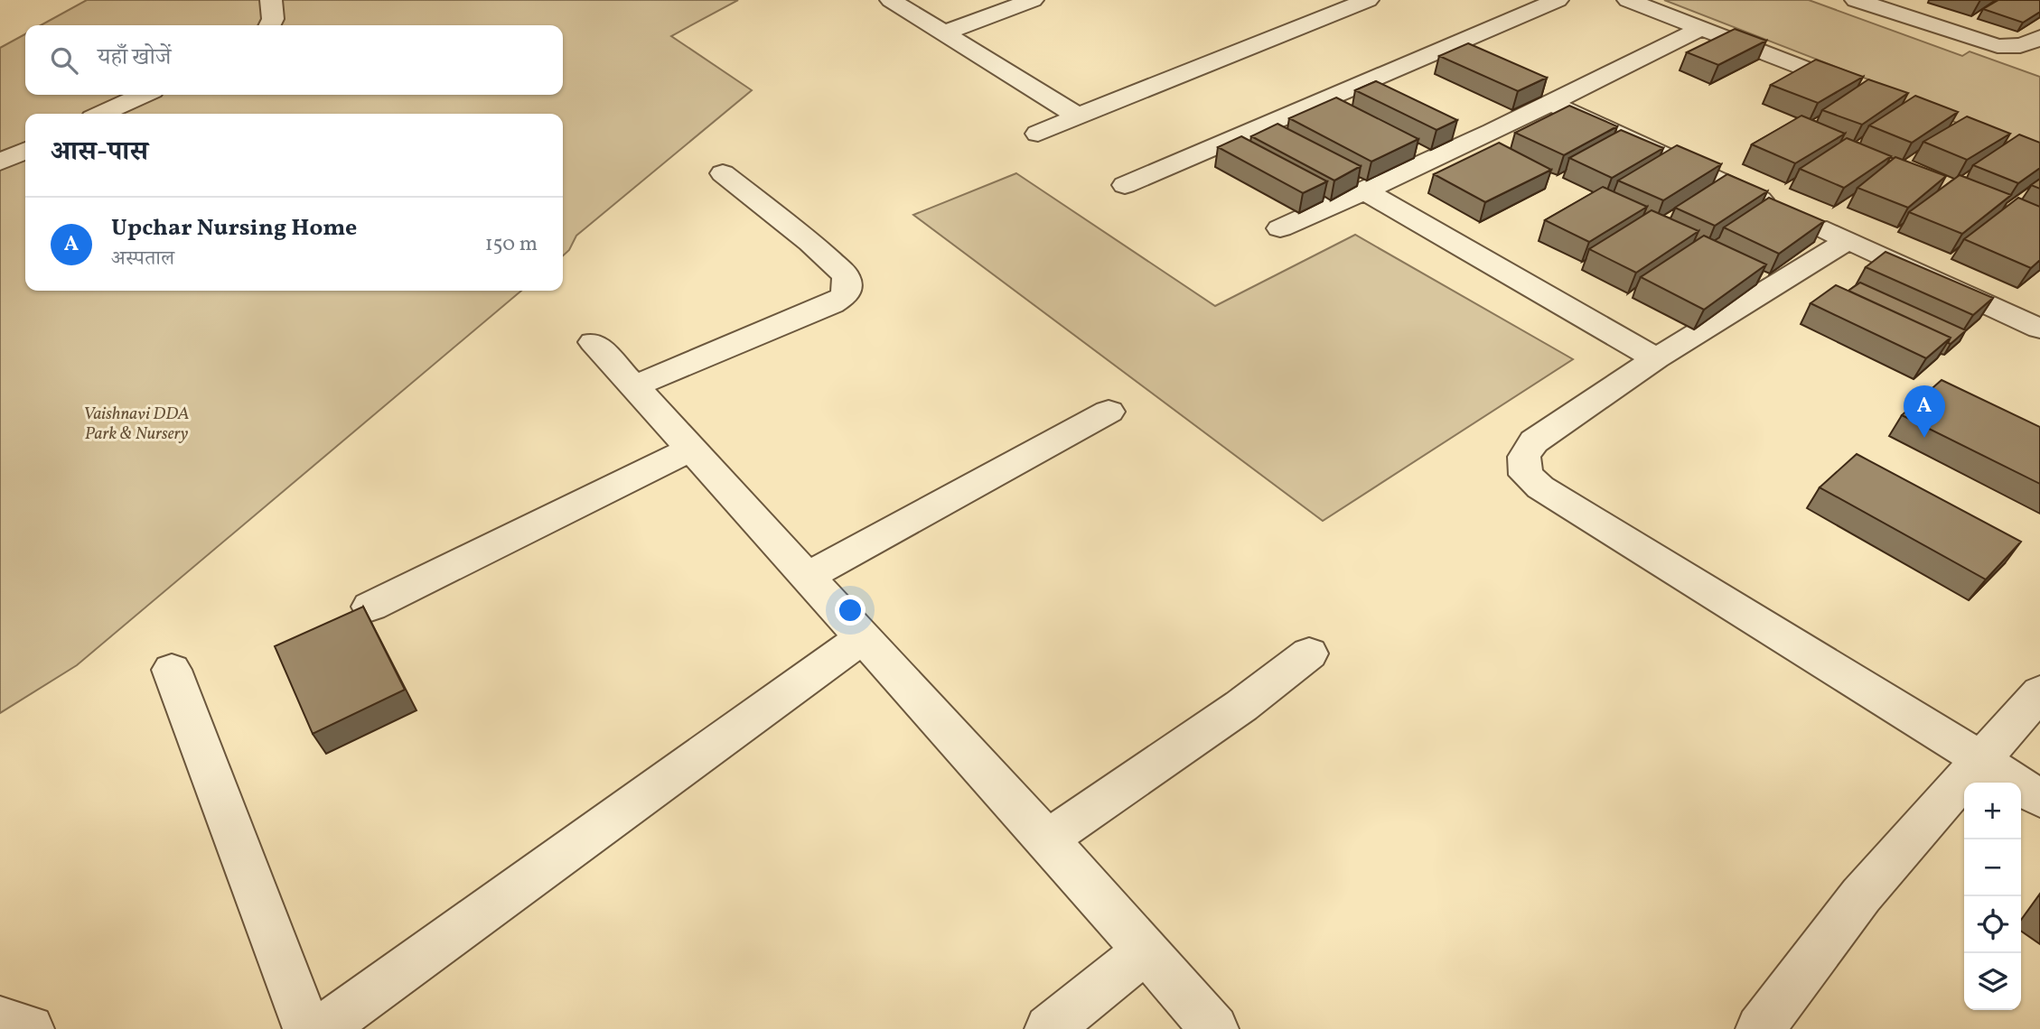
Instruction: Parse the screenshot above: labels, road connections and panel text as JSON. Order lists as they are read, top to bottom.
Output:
{
  "parks": ["Vaishnavi DDA Park & Nursery"],
  "page": {
    "search": "यहाँ खोजें",
    "heading": "आस-पास",
    "list": [
      {
        "mark": "A",
        "name": "Upchar Nursing Home",
        "note": "अस्पताल",
        "value": "150 m"
      }
    ],
    "pins": "A",
    "map_buttons": ["+", "−"]
  }
}
